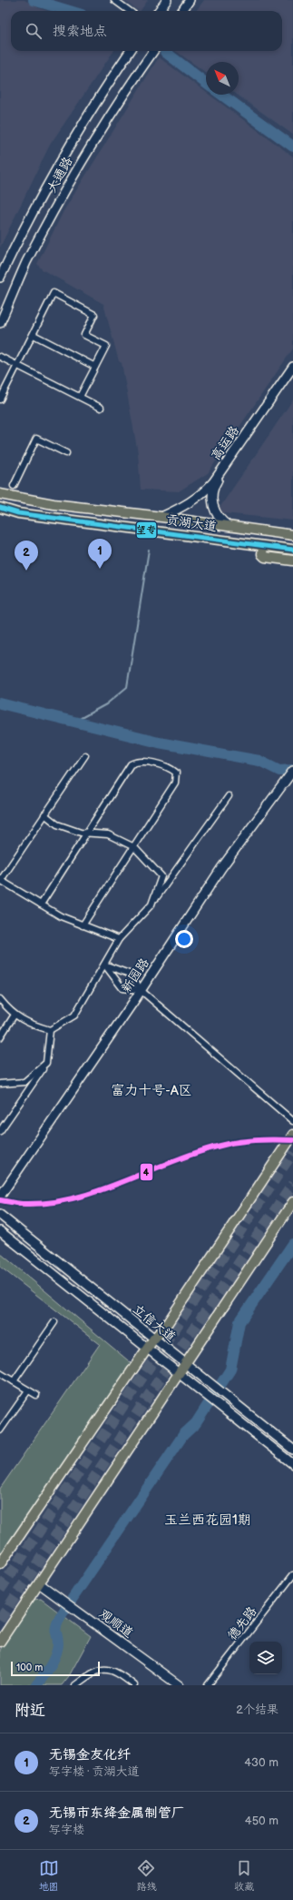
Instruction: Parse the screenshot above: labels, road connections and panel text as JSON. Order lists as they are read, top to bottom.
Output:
{
  "streets": {
    "main road": ["贡湖大道"],
    "street": [
      "大通路",
      "高运路",
      "新园路",
      "立信大道",
      "观顺道",
      "德先路"
    ]
  },
  "crossings": [
    ["高运路", "贡湖大道"]
  ],
  "districts": ["富力十号-A区", "玉兰西花园1期"],
  "lines": ["transit line 望专", "transit line 4"],
  "scale_bar": "100 m",
  "north": "top left",
  "page": {
    "search": "搜索地点",
    "pins": ["1", "2"],
    "scale": "100 m",
    "heading": ["附近", "2个结果"],
    "list": [
      {
        "mark": "1",
        "name": "无锡金友化纤",
        "note": "写字楼 · 贡湖大道",
        "value": "430 m"
      },
      {
        "mark": "2",
        "name": "无锡市东绛金属制管厂",
        "note": "写字楼",
        "value": "450 m"
      }
    ],
    "nav": ["地图", "路线", "收藏"]
  }
}
